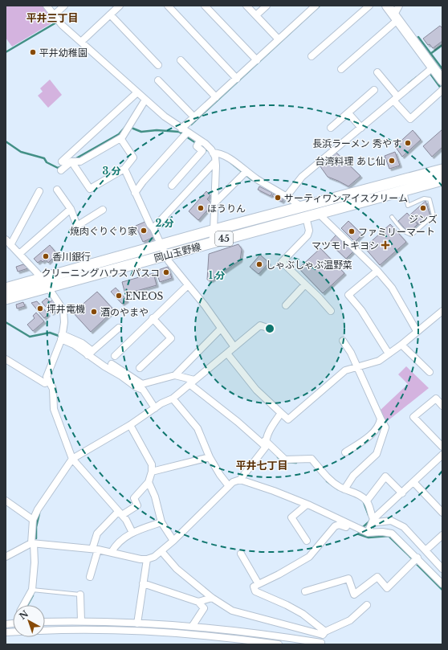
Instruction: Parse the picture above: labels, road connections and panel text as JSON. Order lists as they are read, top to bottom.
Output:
{
  "streets": {
    "main road": ["45", "岡山玉野線"]
  },
  "districts": ["平井三丁目", "平井七丁目"],
  "places": {
    "other": [
      "平井幼稚園",
      "長浜ラーメン 秀やす",
      "台湾料理 あじ仙",
      "サーティワンアイスクリーム",
      "ほうりん",
      "ジンズ",
      "焼肉ぐりぐり家",
      "ファミリーマート",
      "香川銀行",
      "しゃぶしゃぶ温野菜",
      "クリーニングハウス パスコ",
      "ENEOS",
      "坪井電機",
      "酒のやまや"
    ],
    "health": ["マツモトキヨシ"]
  },
  "north": "top left",
  "rings": ["3 分", "2 分", "1 分"]
}
